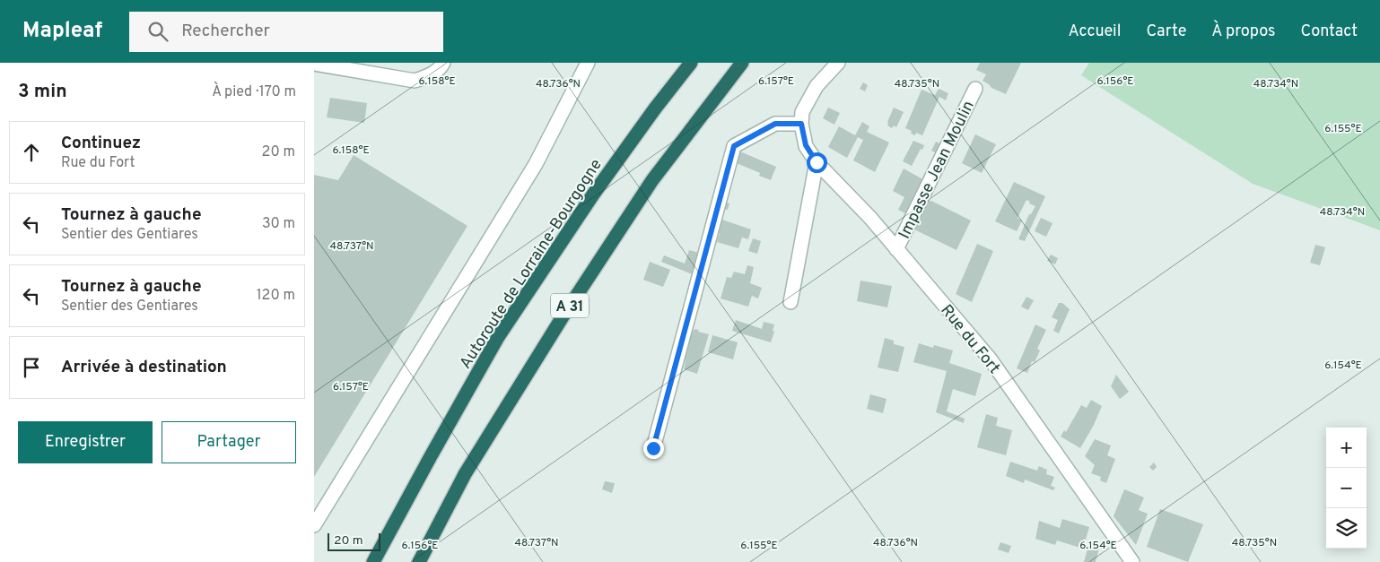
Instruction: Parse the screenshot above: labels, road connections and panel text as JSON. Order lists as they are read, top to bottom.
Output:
{
  "streets": {
    "highway": ["Autoroute de Lorraine-Bourgogne", "A 31"],
    "street": ["Impasse Jean Moulin", "Rue du Fort"]
  },
  "crossings": [
    ["Impasse Jean Moulin", "Rue du Fort"]
  ],
  "scale_bar": "20 m",
  "page": {
    "header": "Mapleaf",
    "search": "Rechercher",
    "nav": [
      "Accueil",
      "Carte",
      "À propos",
      "Contact"
    ],
    "heading": ["3 min", "À pied · 170 m"],
    "list": [
      ["Continuez", "Rue du Fort", "20 m"],
      ["Tournez à gauche", "Sentier des Gentiares", "30 m"],
      ["Tournez à gauche", "Sentier des Gentiares", "120 m"],
      "Arrivée à destination"
    ],
    "buttons": ["Enregistrer", "Partager"],
    "map_buttons": ["+", "−"],
    "scale": "20 m"
  },
  "coordinates": [
    "6.158°E",
    "6.157°E",
    "6.156°E",
    "48.736°N",
    "48.735°N",
    "48.734°N",
    "6.155°E",
    "48.737°N",
    "6.154°E"
  ]
}
